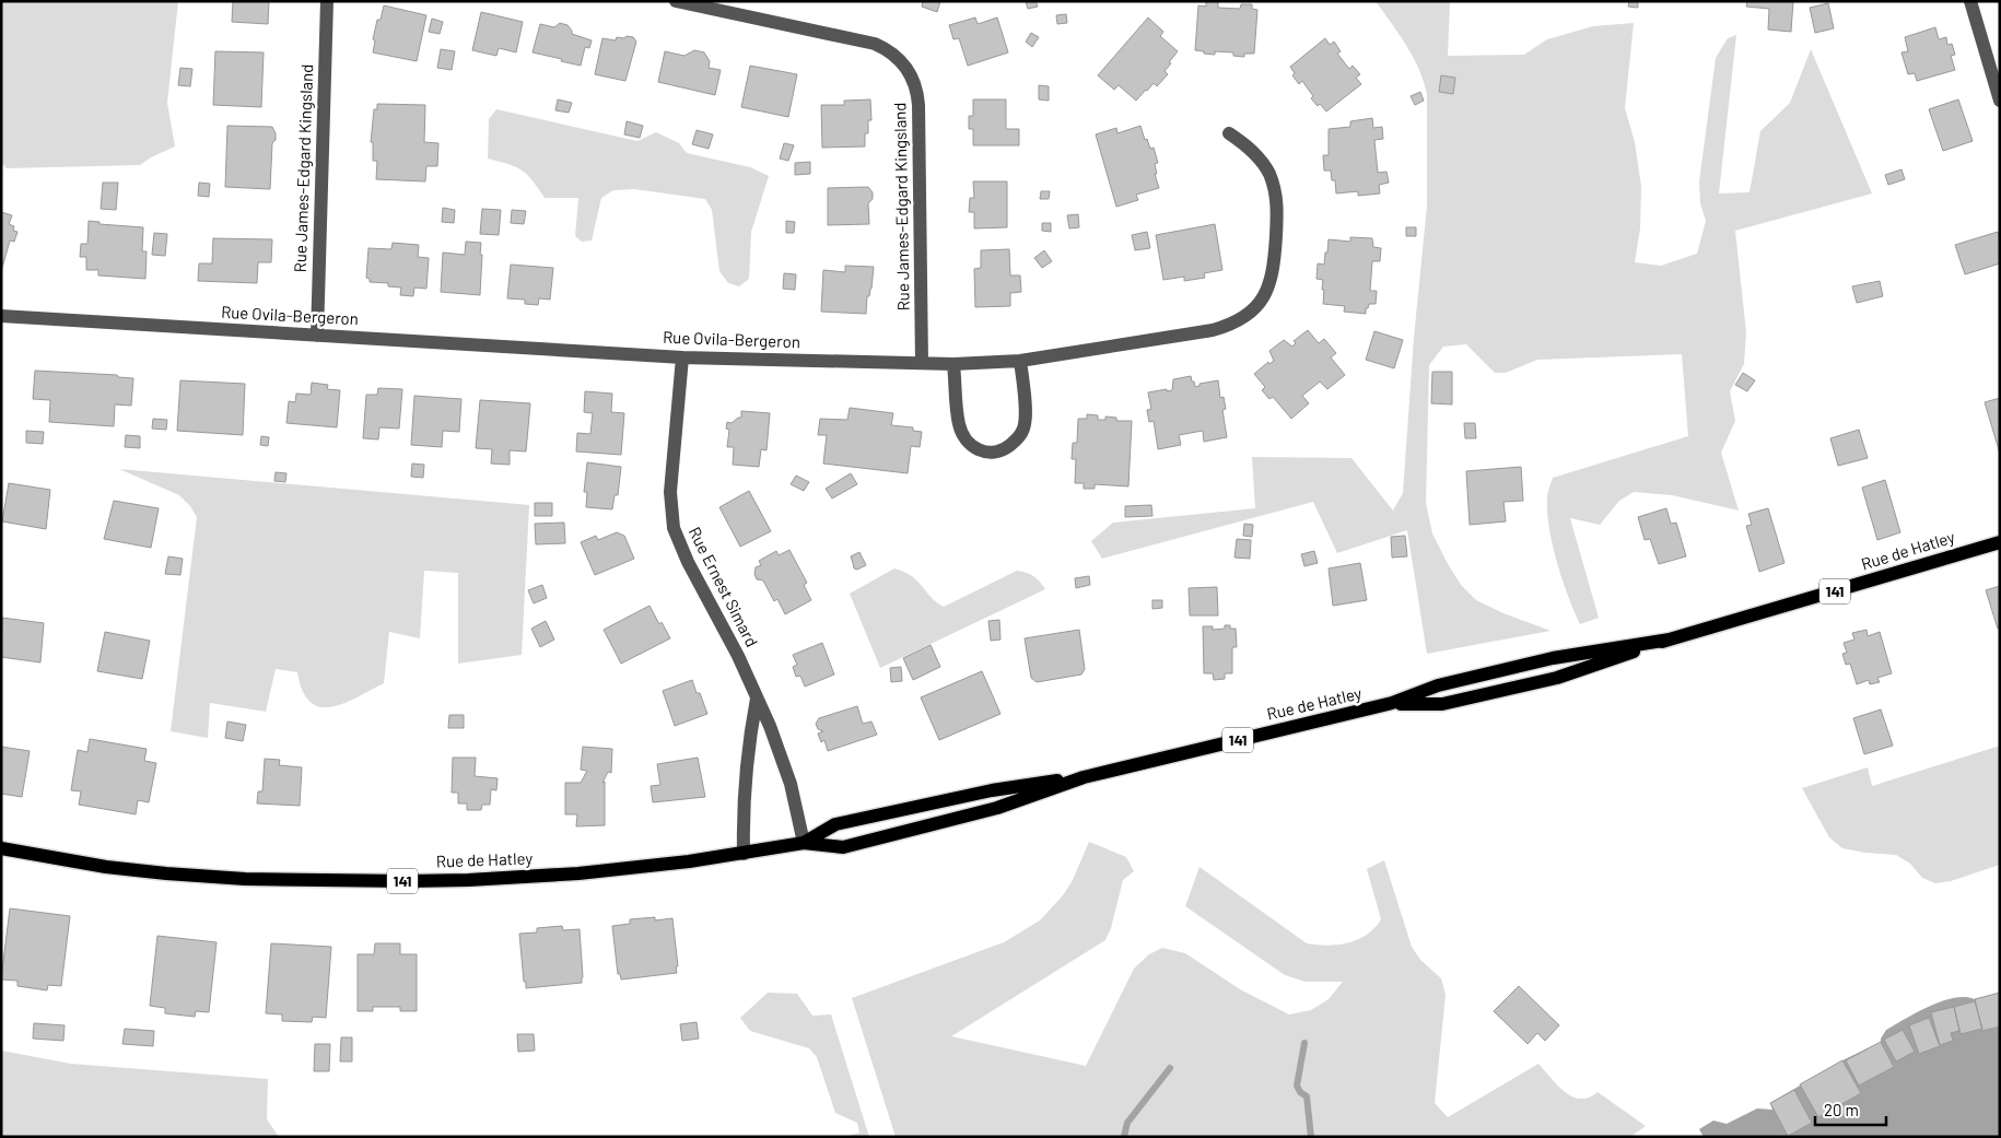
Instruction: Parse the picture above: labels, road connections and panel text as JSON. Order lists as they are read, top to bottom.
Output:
{
  "streets": {
    "main road": ["Rue de Hatley", "141"],
    "street": ["Rue James-Edgard Kingsland", "Rue Ovila-Bergeron", "Rue Ernest Simard"]
  },
  "crossings": [
    ["Rue James-Edgard Kingsland", "Rue Ovila-Bergeron"],
    ["Rue Ovila-Bergeron", "Rue Ernest Simard"],
    ["Rue de Hatley", "Rue Ernest Simard"]
  ],
  "scale_bar": "20 m"
}
